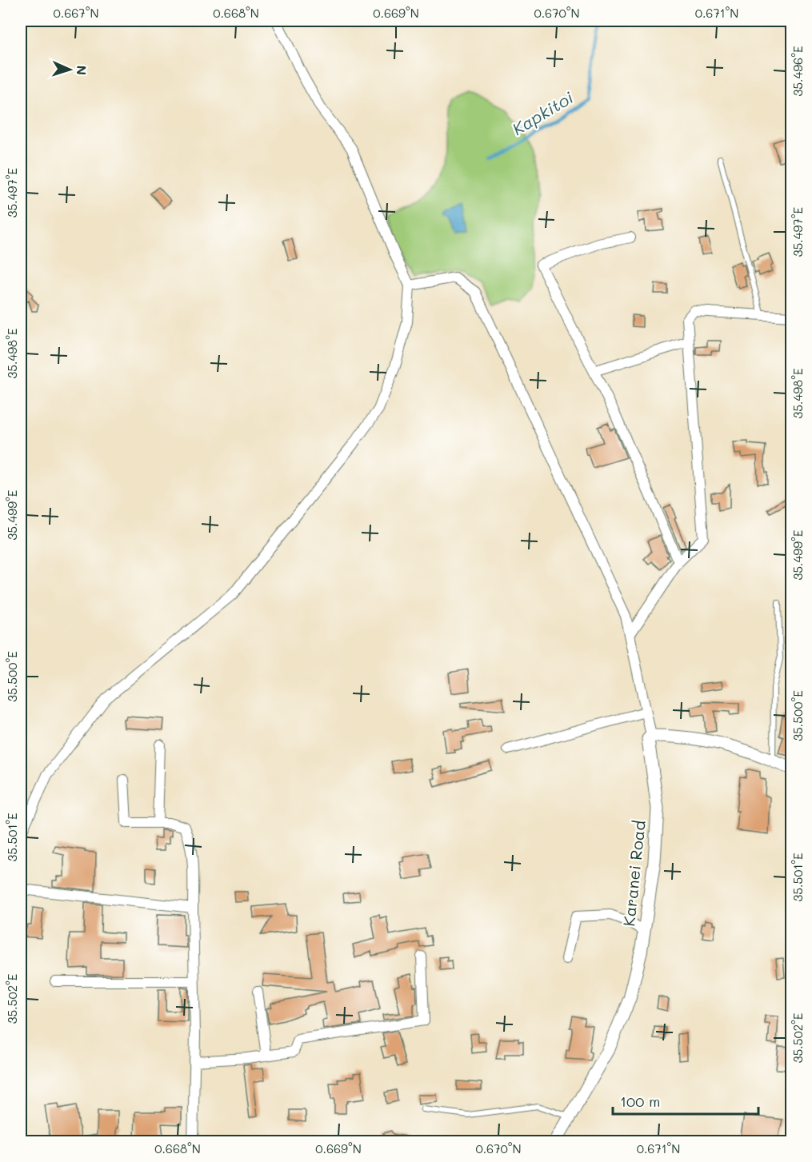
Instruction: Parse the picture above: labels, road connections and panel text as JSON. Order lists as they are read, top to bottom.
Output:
{
  "streets": {
    "street": ["Karanei Road"]
  },
  "water": ["Kapkitoi"],
  "scale_bar": "100 m",
  "north": "right",
  "coordinates": [
    "0.667°N",
    "0.668°N",
    "0.669°N",
    "0.670°N",
    "0.671°N",
    "35.496°E",
    "35.497°E",
    "35.498°E",
    "35.499°E",
    "35.500°E",
    "35.501°E",
    "35.502°E"
  ]
}
